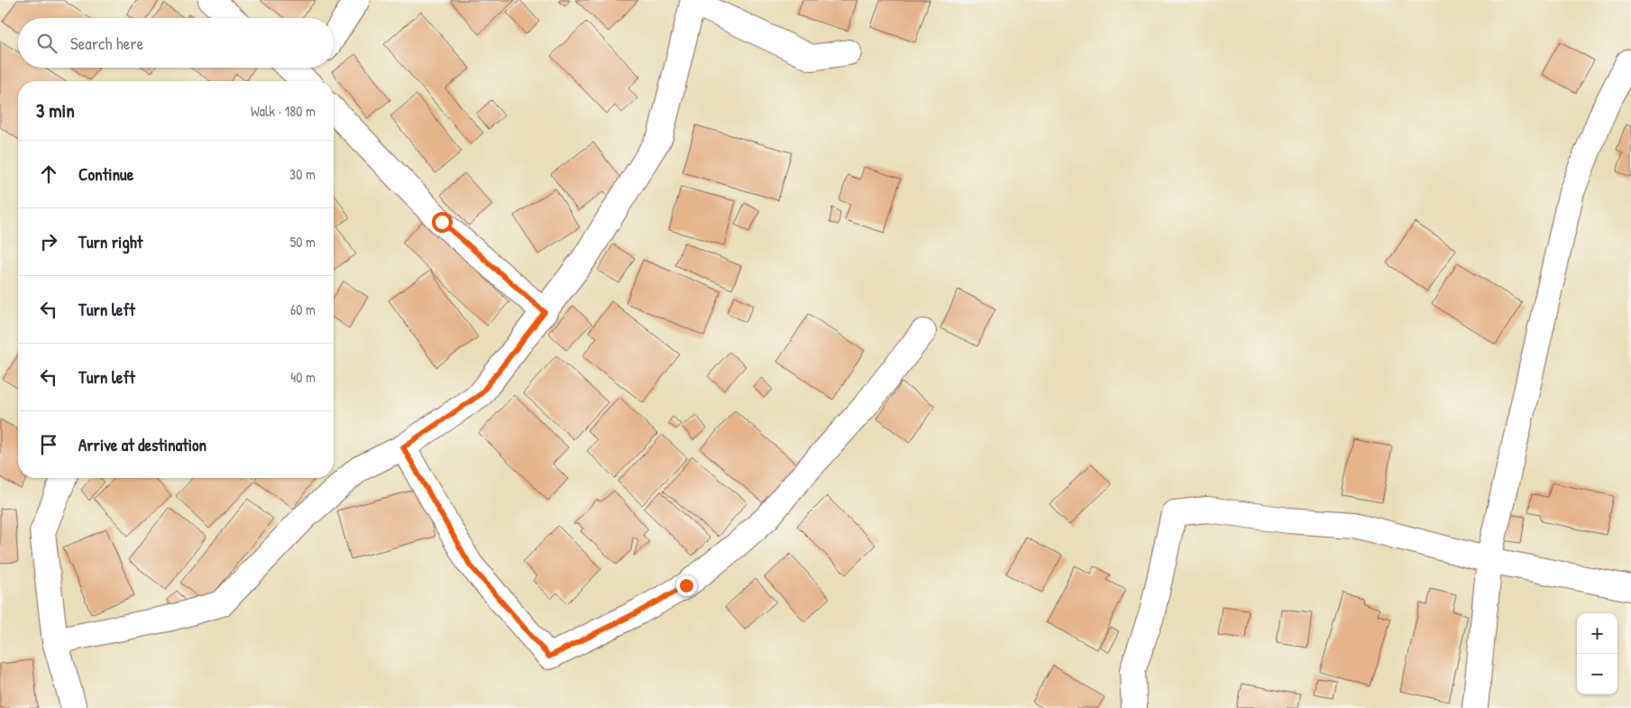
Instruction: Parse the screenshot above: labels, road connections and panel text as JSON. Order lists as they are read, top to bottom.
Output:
{
  "page": {
    "search": "Search here",
    "heading": ["3 min", "Walk · 180 m"],
    "list": [
      ["Continue", "30 m"],
      ["Turn right", "50 m"],
      ["Turn left", "60 m"],
      ["Turn left", "40 m"],
      "Arrive at destination"
    ],
    "map_buttons": ["+", "−"]
  }
}
